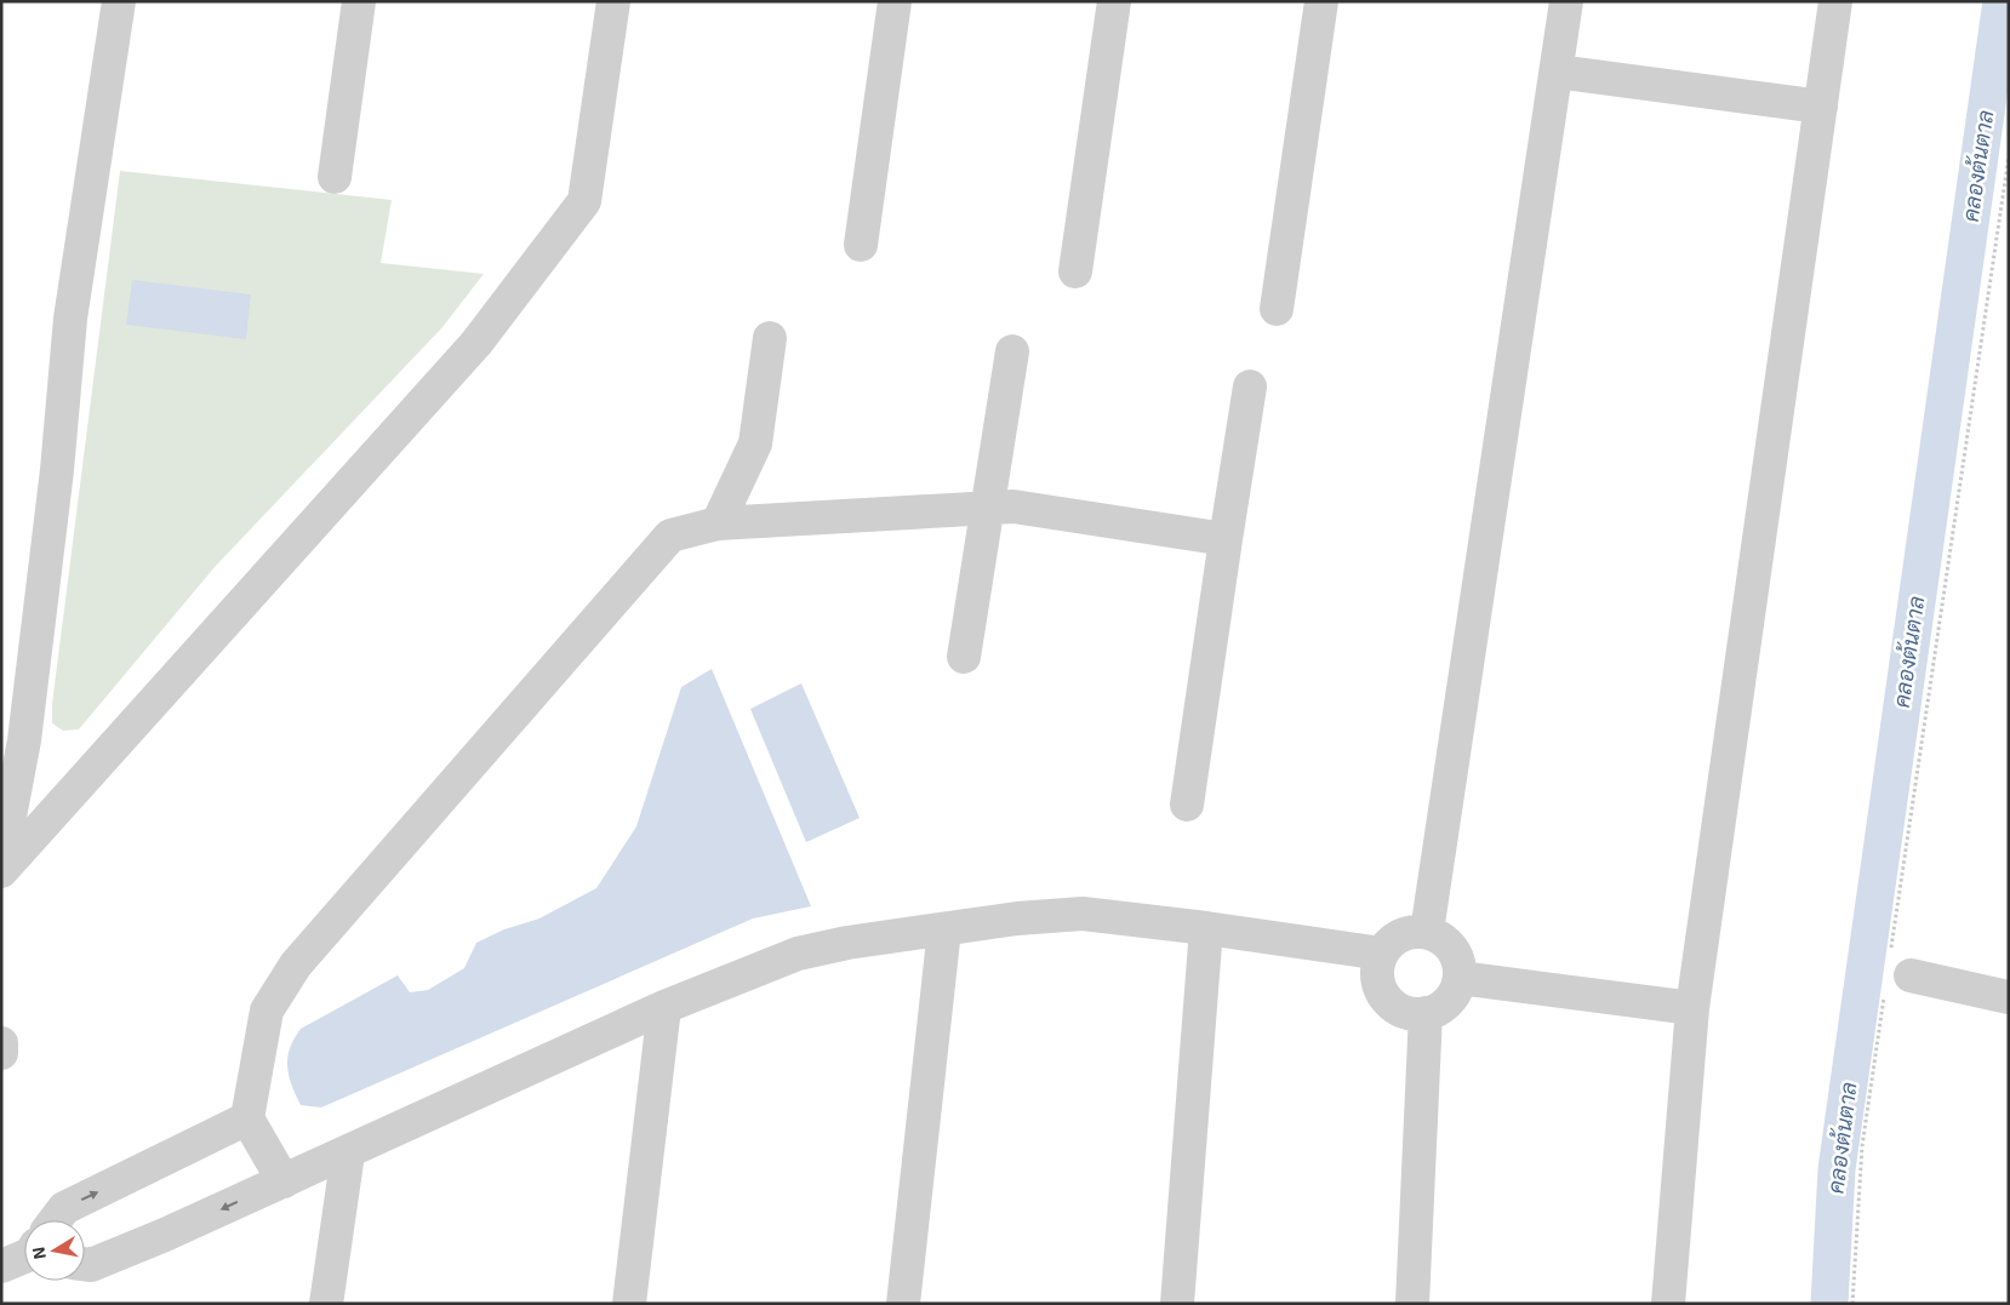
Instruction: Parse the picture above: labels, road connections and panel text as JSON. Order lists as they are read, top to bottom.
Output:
{
  "water": ["คลองต้นตาล"],
  "north": "left"
}
